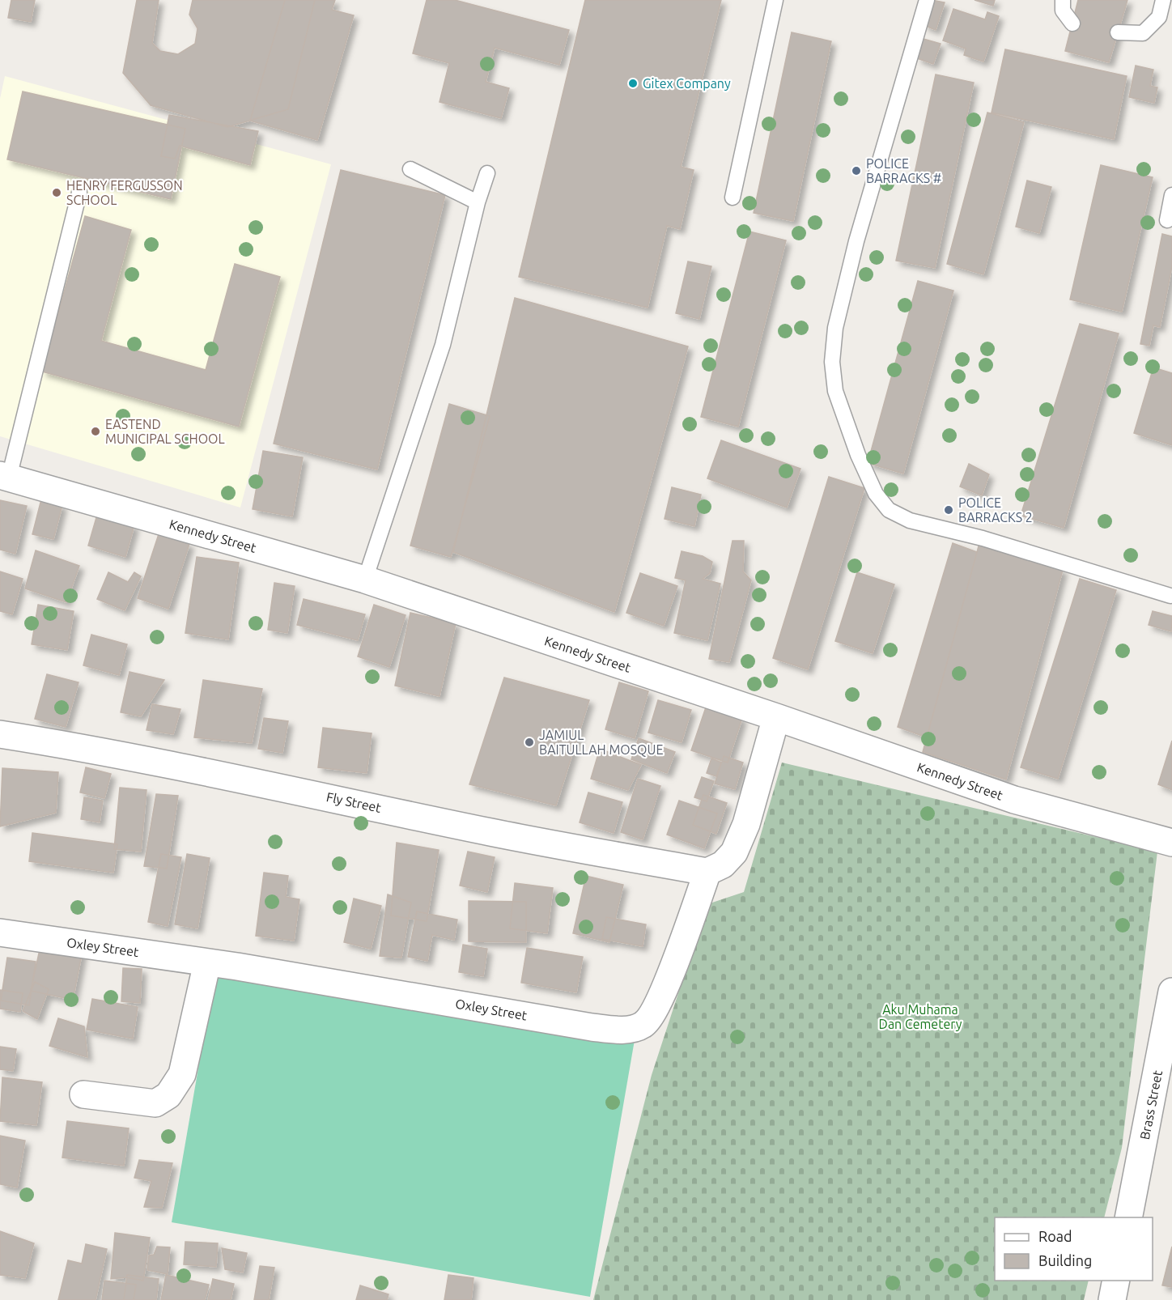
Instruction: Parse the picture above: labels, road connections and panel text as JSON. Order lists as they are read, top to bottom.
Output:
{
  "streets": {
    "street": [
      "Kennedy Street",
      "Fly Street",
      "Oxley Street",
      "Brass Street"
    ]
  },
  "crossings": [
    ["Fly Street", "Oxley Street"]
  ],
  "parks": ["Aku Muhama Dan Cemetery"],
  "places": [
    "Gitex Company",
    "POLICE BARRACKS #",
    "HENRY FERGUSSON SCHOOL",
    "EASTEND MUNICIPAL SCHOOL",
    "POLICE BARRACKS 2",
    "JAMIUL BAITULLAH MOSQUE"
  ],
  "legend": ["Road", "Building"]
}
